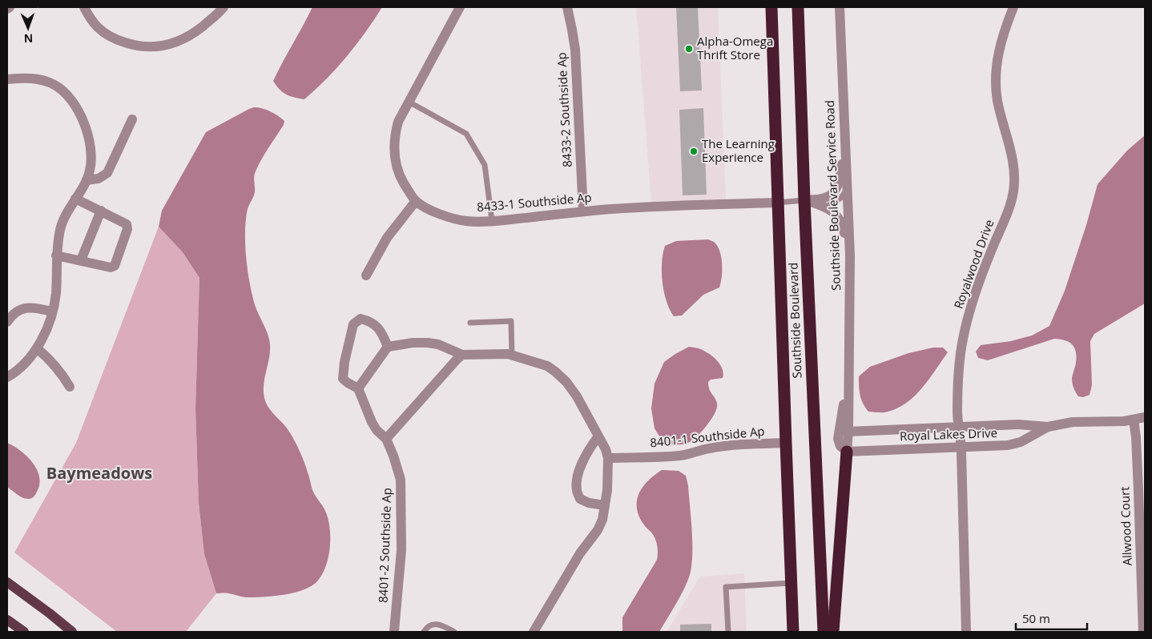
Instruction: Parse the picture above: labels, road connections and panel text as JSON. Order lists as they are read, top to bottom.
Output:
{
  "streets": {
    "highway": ["Southside Boulevard"],
    "street": [
      "8433-2 Southside Ap",
      "Southside Boulevard Service Road",
      "8433-1 Southside Ap",
      "Royalwood Drive",
      "Royal Lakes Drive",
      "8401-1 Southside Ap",
      "Allwood Court",
      "8401-2 Southside Ap"
    ]
  },
  "crossings": [
    ["8433-2 Southside Ap", "8433-1 Southside Ap"],
    ["Southside Boulevard Service Road", "Royal Lakes Drive"],
    ["8433-1 Southside Ap", "Southside Boulevard"],
    ["Royalwood Drive", "Royal Lakes Drive"],
    ["Southside Boulevard", "8401-1 Southside Ap"],
    ["Royal Lakes Drive", "Allwood Court"]
  ],
  "districts": ["Baymeadows"],
  "places": ["Alpha-Omega Thrift Store", "The Learning Experience"],
  "scale_bar": "50 m",
  "north": "bottom"
}
